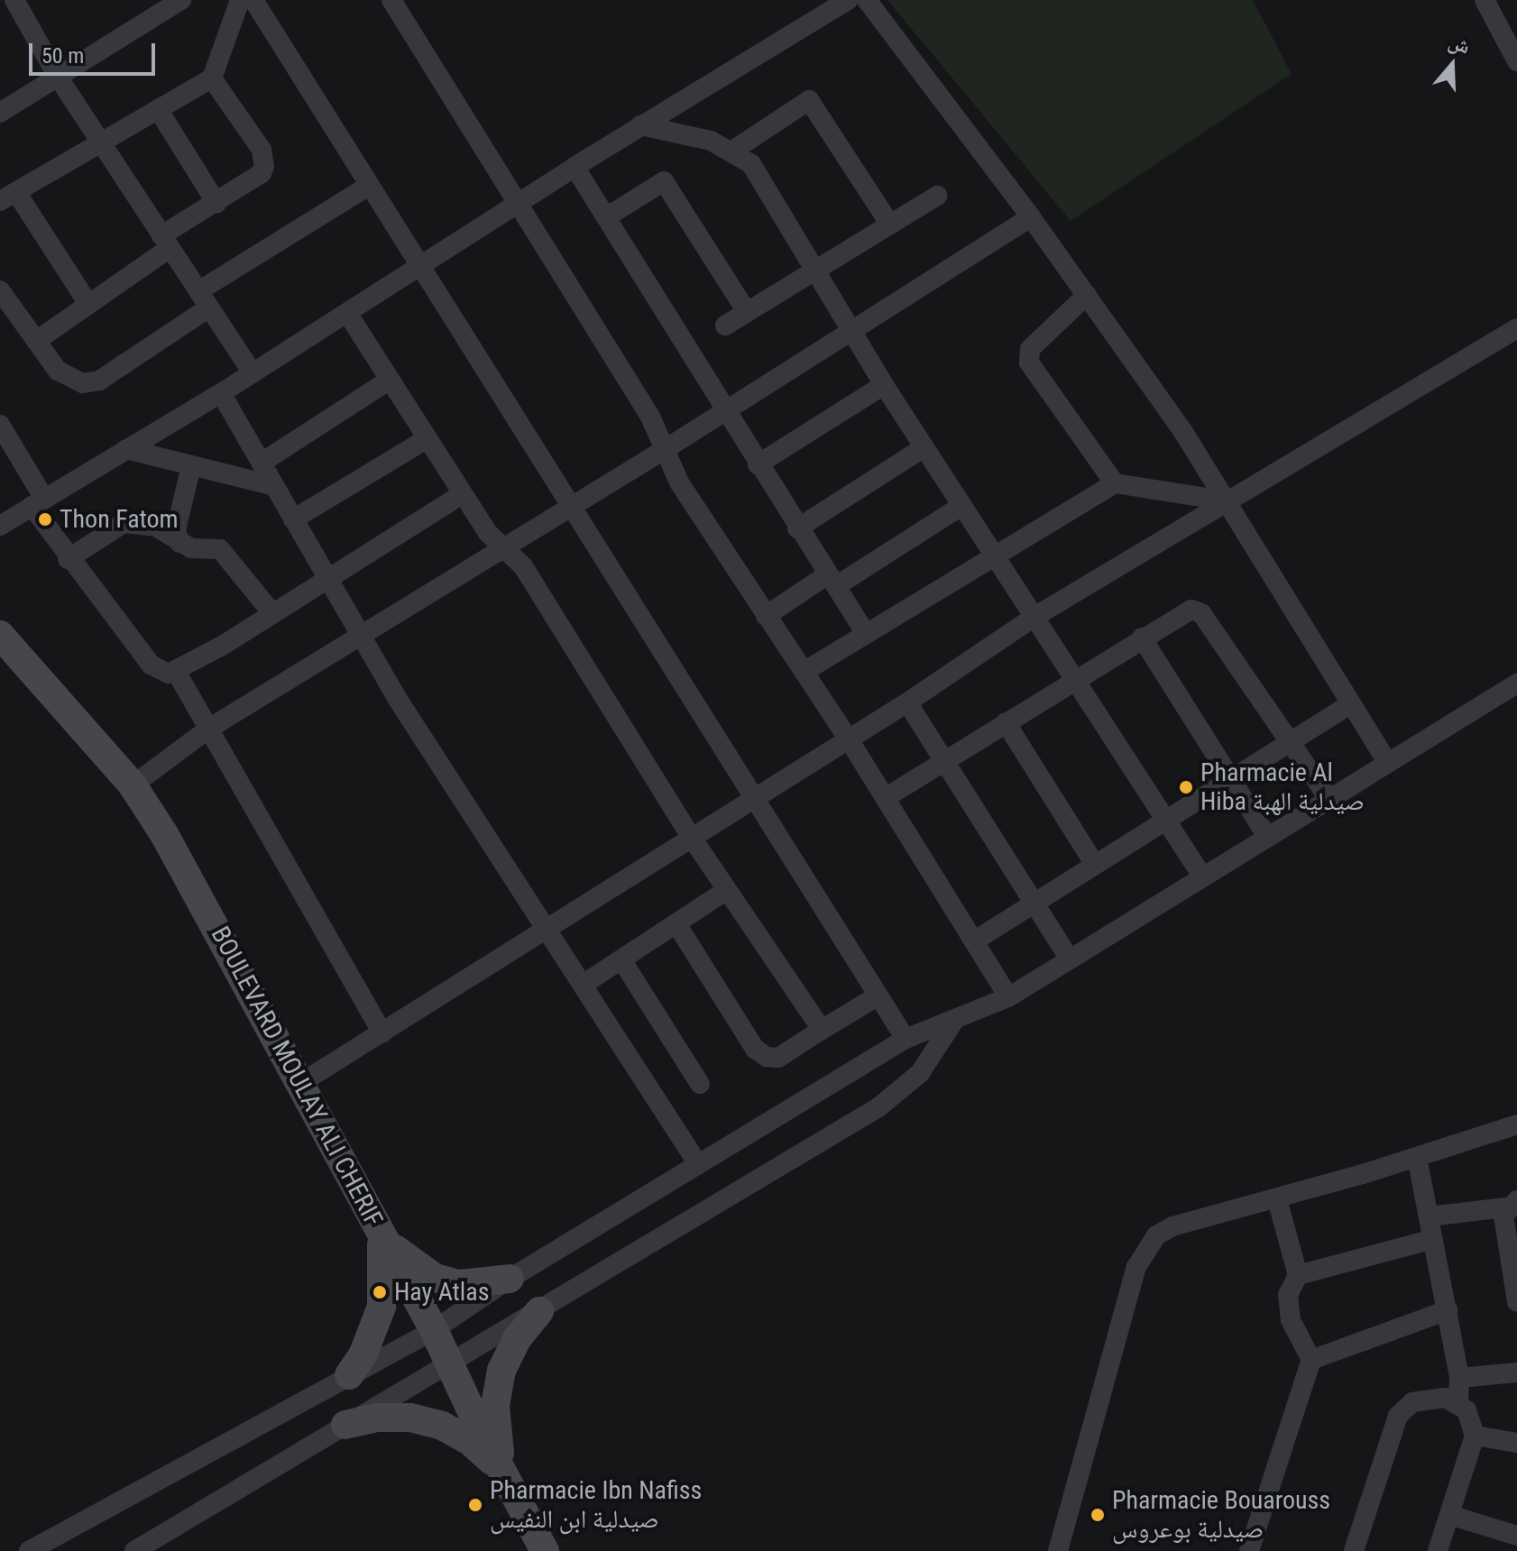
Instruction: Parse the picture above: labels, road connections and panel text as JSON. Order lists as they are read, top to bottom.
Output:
{
  "streets": {
    "main road": ["BOULEVARD MOULAY ALI CHERIF"]
  },
  "places": [
    "Thon Fatom",
    "Pharmacie Al Hiba صيدلية الهبة",
    "Hay Atlas",
    "Pharmacie Ibn Nafiss صيدلية ابن النفيس",
    "Pharmacie Bouarouss صيدلية بوعروس"
  ],
  "scale_bar": "50 m",
  "north": "top"
}
